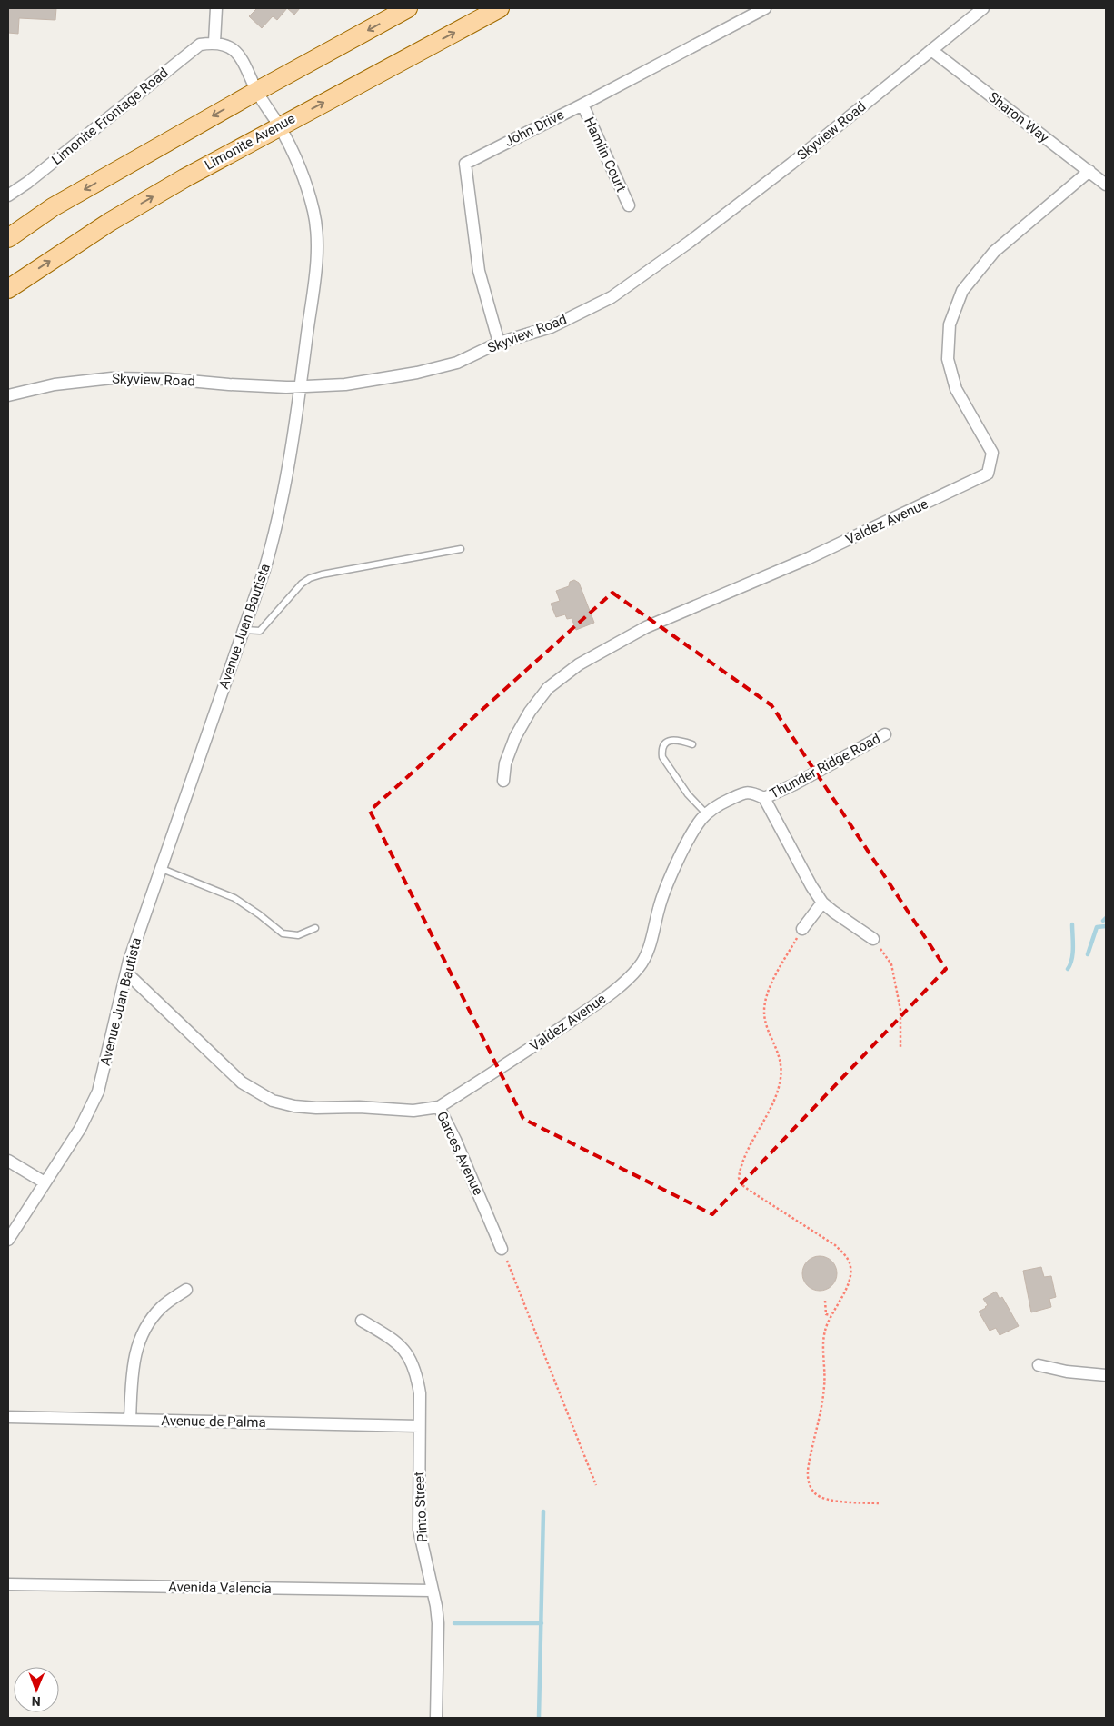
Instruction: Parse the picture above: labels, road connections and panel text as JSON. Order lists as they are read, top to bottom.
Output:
{
  "streets": {
    "main road": ["Limonite Avenue"],
    "street": [
      "Limonite Frontage Road",
      "Sharon Way",
      "John Drive",
      "Skyview Road",
      "Hamlin Court",
      "Valdez Avenue",
      "Avenue Juan Bautista",
      "Thunder Ridge Road",
      "Garces Avenue",
      "Avenue de Palma",
      "Pinto Street",
      "Avenida Valencia"
    ]
  },
  "crossings": [
    ["Limonite Frontage Road", "Avenue Juan Bautista"],
    ["Sharon Way", "Skyview Road"],
    ["Sharon Way", "Valdez Avenue"],
    ["John Drive", "Skyview Road"],
    ["John Drive", "Hamlin Court"],
    ["Skyview Road", "Avenue Juan Bautista"],
    ["Limonite Avenue", "Avenue Juan Bautista"],
    ["Valdez Avenue", "Thunder Ridge Road"],
    ["Valdez Avenue", "Garces Avenue"],
    ["Avenue Juan Bautista", "Garces Avenue"],
    ["Avenue de Palma", "Pinto Street"],
    ["Pinto Street", "Avenida Valencia"]
  ],
  "north": "bottom"
}
